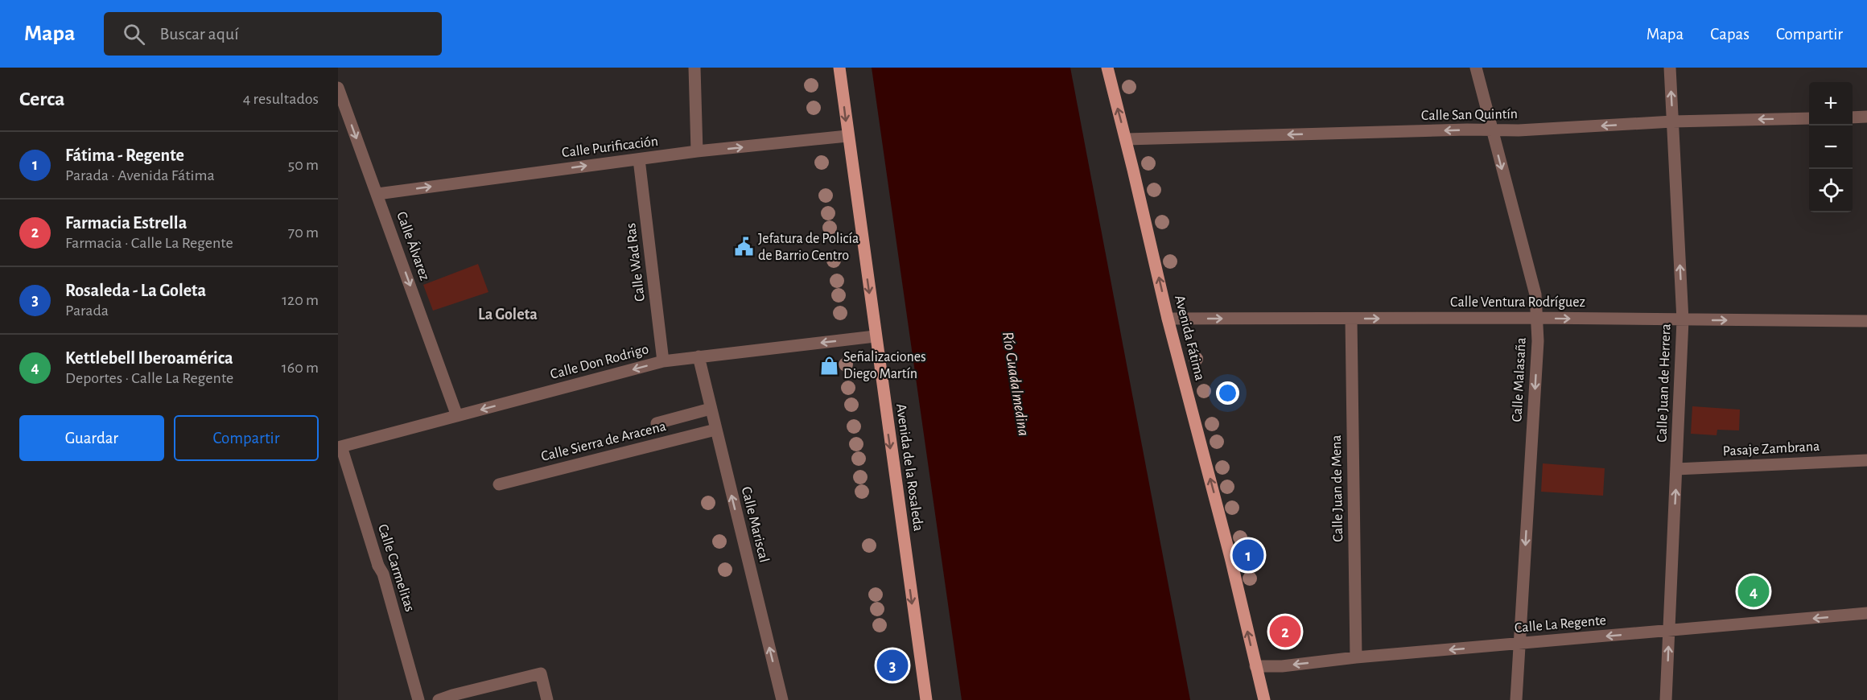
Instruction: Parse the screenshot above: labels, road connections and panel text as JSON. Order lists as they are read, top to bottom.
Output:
{
  "streets": {
    "main road": ["Avenida Fátima", "Avenida de la Rosaleda"],
    "street": [
      "Calle San Quintín",
      "Calle Purificación",
      "Calle Álvarez",
      "Calle Wad Ras",
      "Calle Ventura Rodríguez",
      "Calle Don Rodrigo",
      "Calle Malasaña",
      "Calle Juan de Herrera",
      "Calle Sierra de Aracena",
      "Pasaje Zambrana",
      "Calle Juan de Mena",
      "Calle Mariscal",
      "Calle Carmelitas",
      "Calle La Regente"
    ]
  },
  "crossings": [
    ["Calle San Quintín", "Avenida Fátima"],
    ["Calle San Quintín", "Calle Malasaña"],
    ["Calle San Quintín", "Calle Juan de Herrera"],
    ["Calle Purificación", "Calle Álvarez"],
    ["Calle Purificación", "Calle Wad Ras"],
    ["Calle Purificación", "Avenida de la Rosaleda"],
    ["Calle Álvarez", "Calle Don Rodrigo"],
    ["Calle Wad Ras", "Calle Don Rodrigo"],
    ["Calle Ventura Rodríguez", "Avenida Fátima"],
    ["Calle Ventura Rodríguez", "Calle Malasaña"],
    ["Calle Ventura Rodríguez", "Calle Juan de Herrera"],
    ["Calle Ventura Rodríguez", "Calle Juan de Mena"],
    ["Avenida Fátima", "Calle La Regente"],
    ["Calle Don Rodrigo", "Avenida de la Rosaleda"],
    ["Calle Don Rodrigo", "Calle Mariscal"],
    ["Calle Don Rodrigo", "Calle Carmelitas"],
    ["Calle Malasaña", "Calle La Regente"],
    ["Calle Juan de Herrera", "Pasaje Zambrana"],
    ["Calle Juan de Herrera", "Calle La Regente"],
    ["Calle Sierra de Aracena", "Calle Mariscal"],
    ["Calle Juan de Mena", "Calle La Regente"]
  ],
  "one_way": [
    "Calle San Quintín",
    "Calle Purificación",
    "Calle Álvarez",
    "Calle Ventura Rodríguez",
    "Avenida Fátima",
    "Calle Don Rodrigo",
    "Calle Malasaña",
    "Calle Juan de Herrera",
    "Avenida de la Rosaleda",
    "Calle Mariscal",
    "Calle La Regente"
  ],
  "districts": ["La Goleta"],
  "water": ["Río Guadalmedina"],
  "places": {
    "public building": ["Jefatura de Policía de Barrio Centro"],
    "shop": ["Señalizaciones Diego Martín"]
  },
  "page": {
    "header": "Mapa",
    "search": "Buscar aquí",
    "nav": ["Mapa", "Capas", "Compartir"],
    "heading": ["Cerca", "4 resultados"],
    "map_buttons": ["+", "−"],
    "list": [
      {
        "mark": "1",
        "name": "Fátima - Regente",
        "note": "Parada · Avenida Fátima",
        "value": "50 m"
      },
      {
        "mark": "2",
        "name": "Farmacia Estrella",
        "note": "Farmacia · Calle La Regente",
        "value": "70 m"
      },
      {
        "mark": "3",
        "name": "Rosaleda - La Goleta",
        "note": "Parada",
        "value": "120 m"
      },
      {
        "mark": "4",
        "name": "Kettlebell Iberoamérica",
        "note": "Deportes · Calle La Regente",
        "value": "160 m"
      }
    ],
    "buttons": ["Guardar", "Compartir"],
    "pins": [
      "1",
      "4",
      "2",
      "3"
    ]
  }
}
